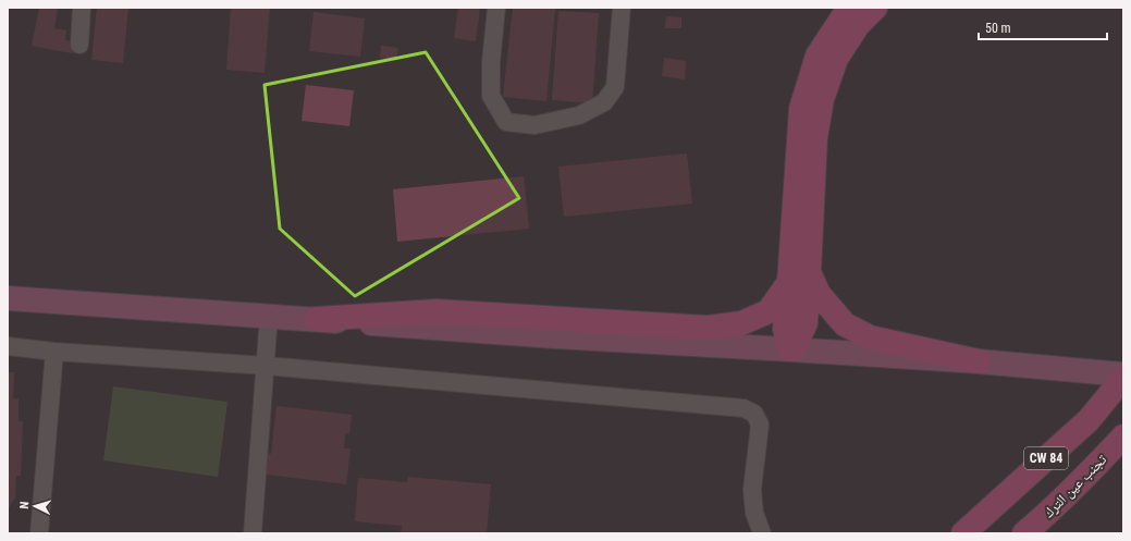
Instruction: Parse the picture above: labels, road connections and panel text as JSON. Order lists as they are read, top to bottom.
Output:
{
  "streets": {
    "highway": ["CW 84", "تجنب عين الترك"]
  },
  "scale_bar": "50 m",
  "north": "left"
}
